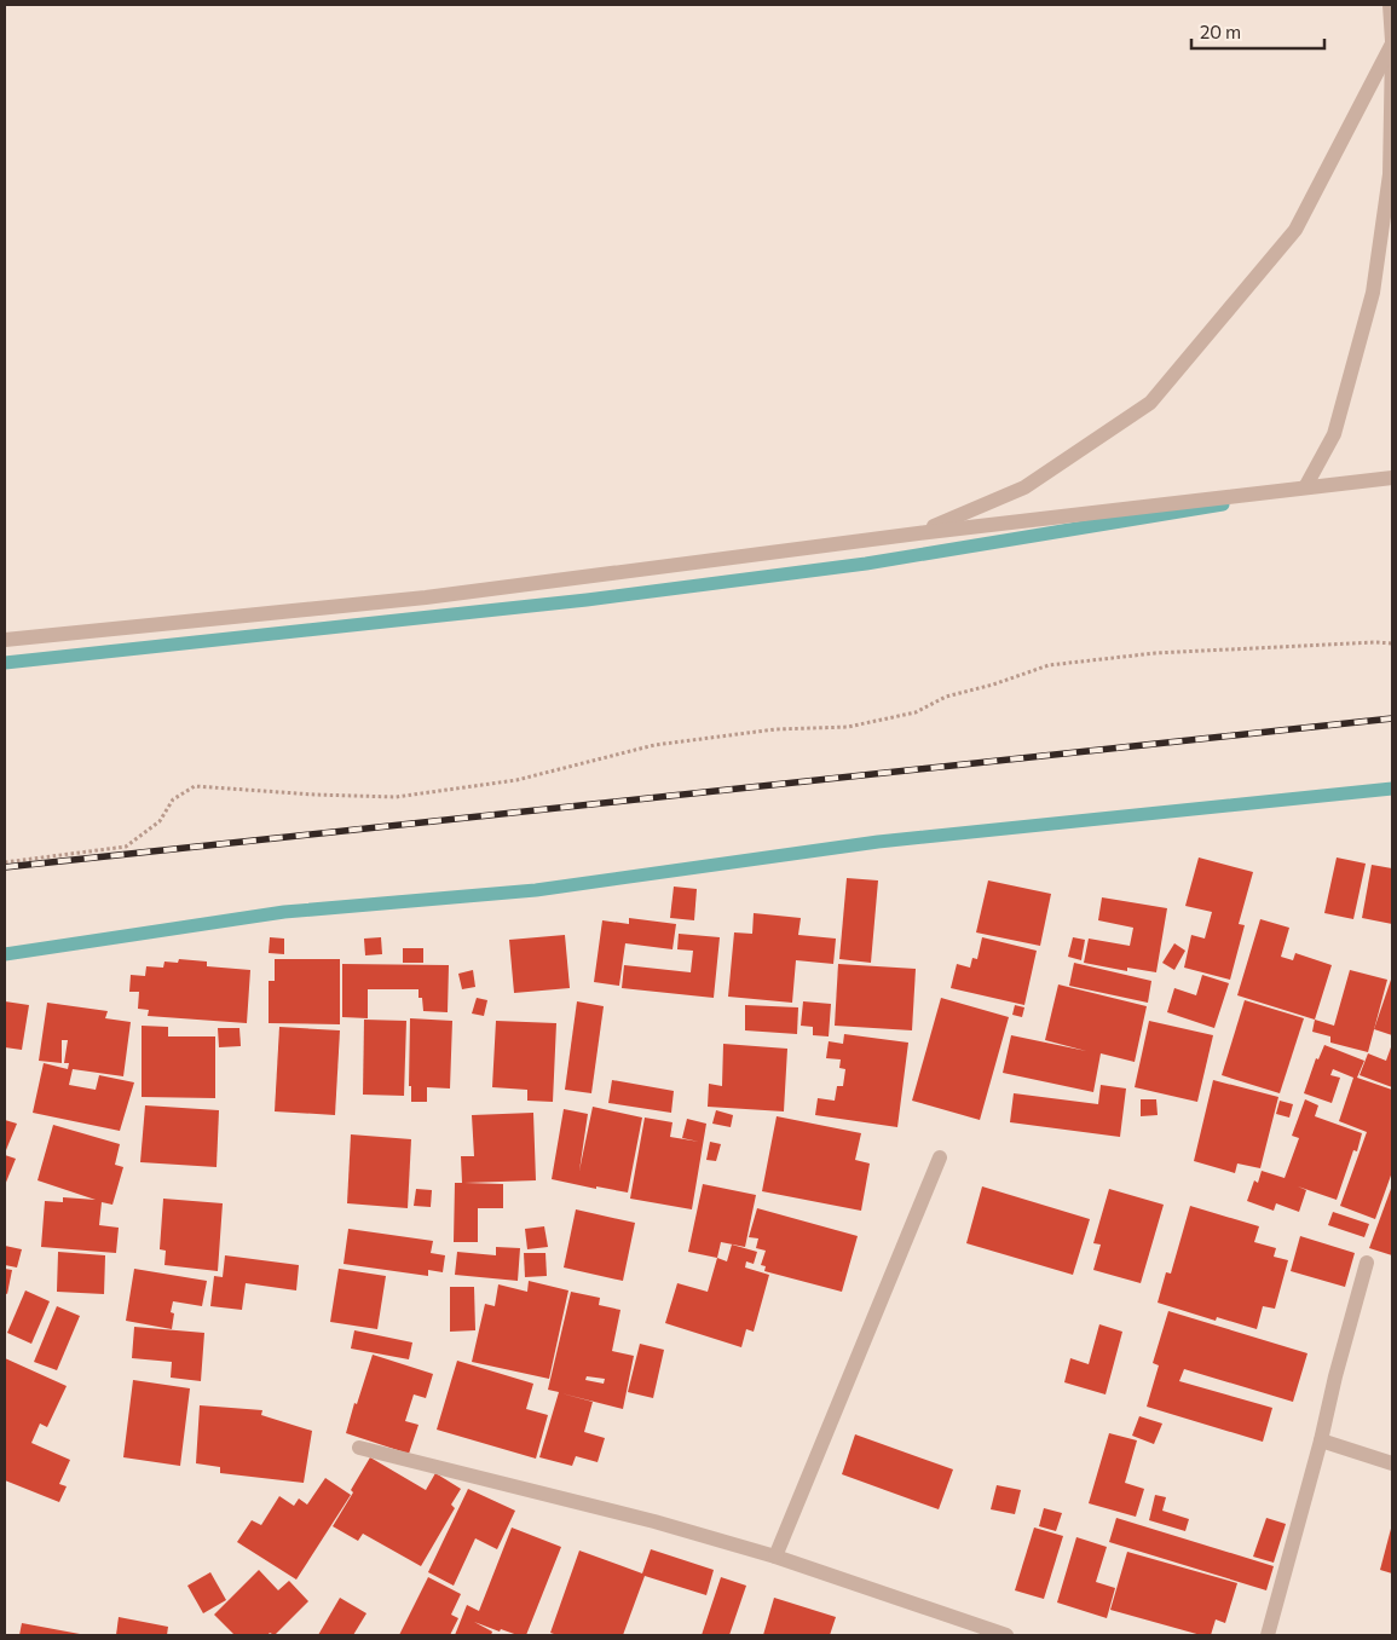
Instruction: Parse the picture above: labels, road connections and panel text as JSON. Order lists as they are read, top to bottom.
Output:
{
  "scale_bar": "20 m"
}
